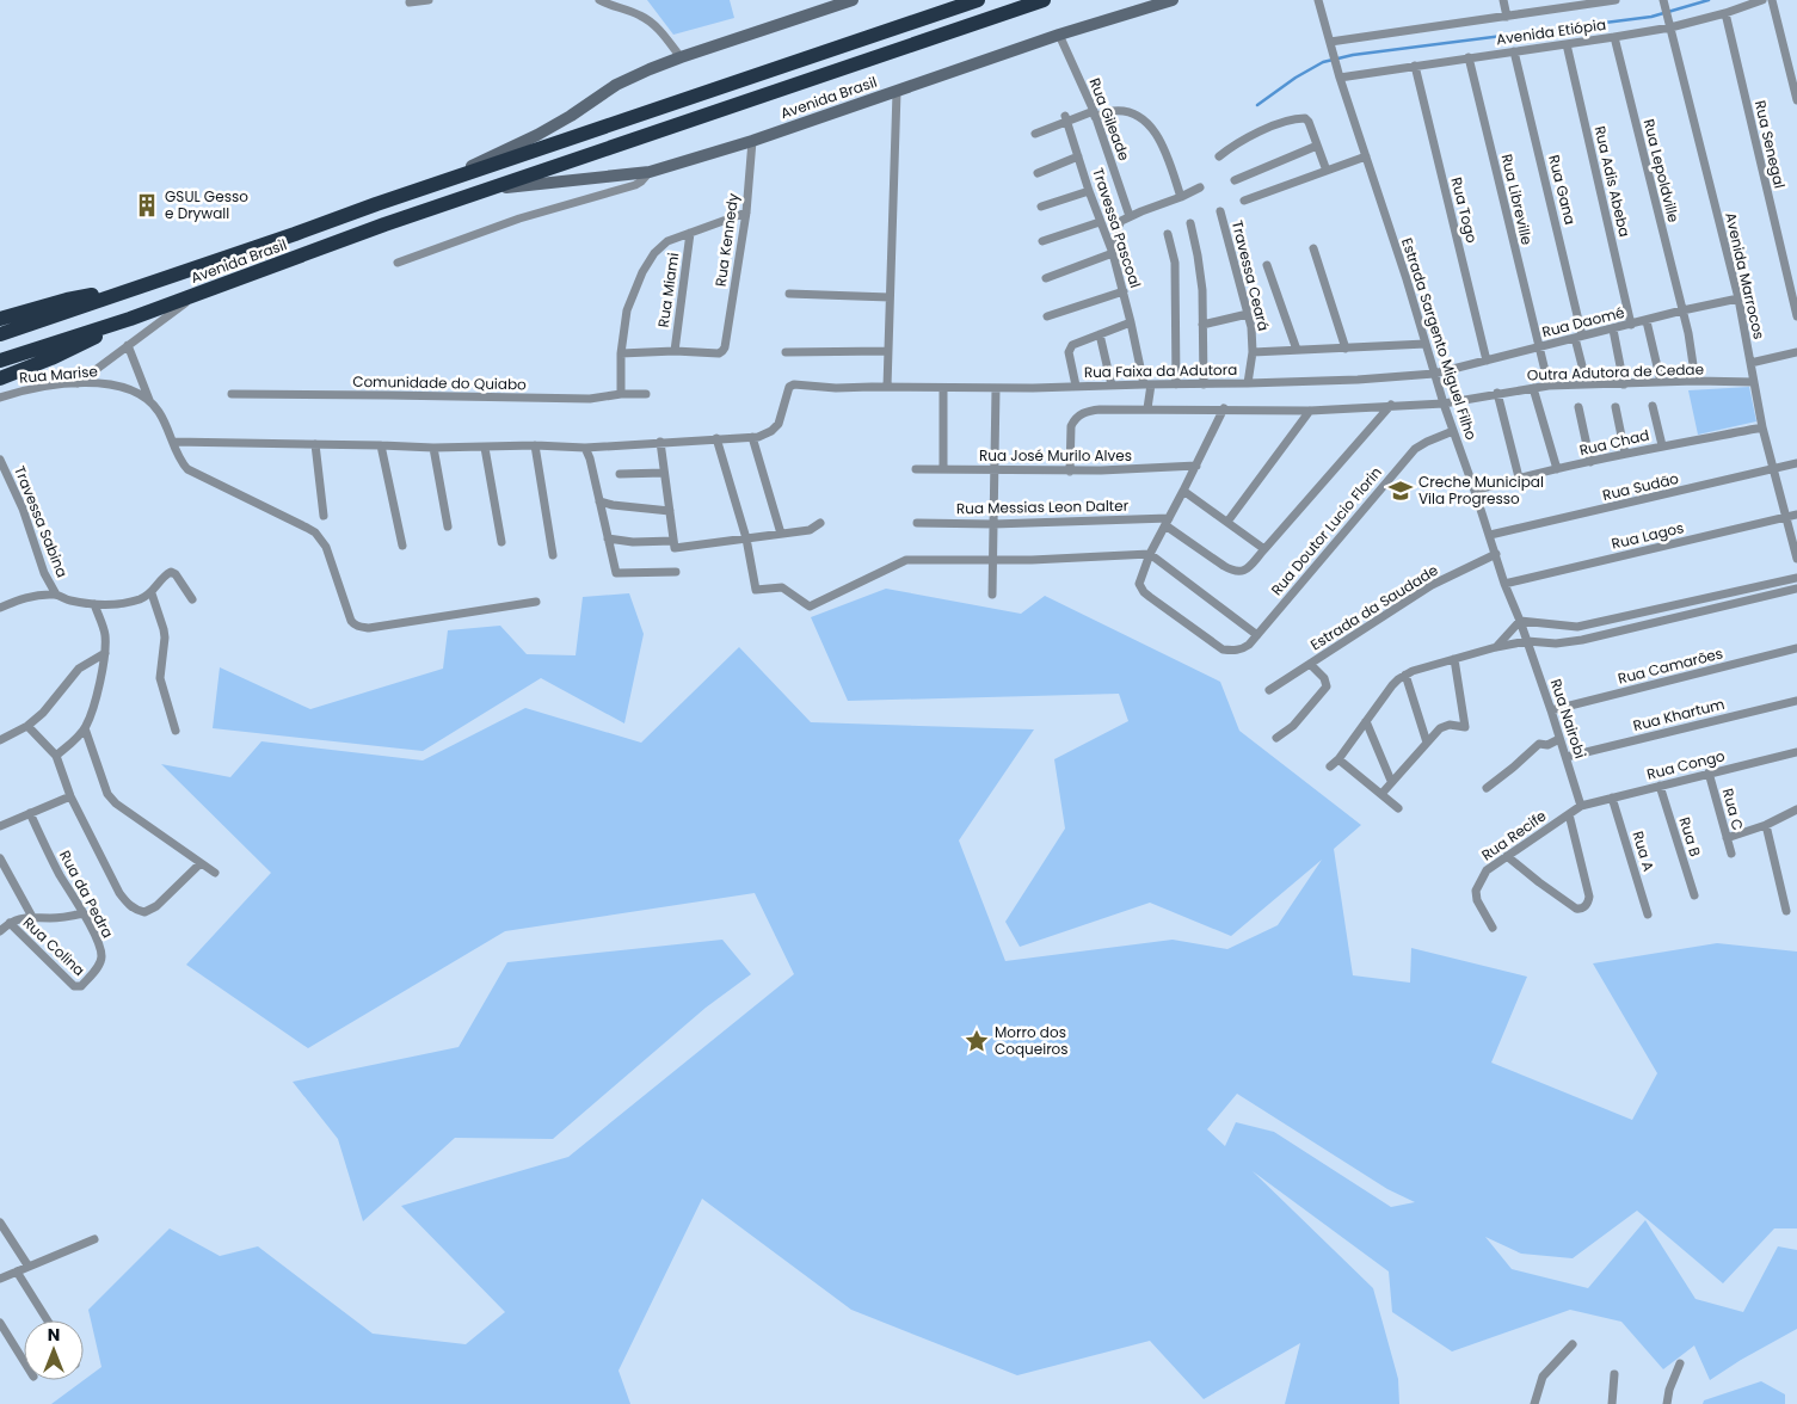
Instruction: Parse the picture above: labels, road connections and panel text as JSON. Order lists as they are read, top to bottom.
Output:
{
  "streets": {
    "highway": ["Avenida Brasil"],
    "street": [
      "Avenida Etiópia",
      "Rua Gileade",
      "Rua Senegal",
      "Rua Lepoldville",
      "Rua Adis Abeba",
      "Rua Gana",
      "Rua Libreville",
      "Rua Togo",
      "Travessa Pascoal",
      "Rua Kennedy",
      "Travessa Ceará",
      "Avenida Marrocos",
      "Rua Miami",
      "Rua Daomé",
      "Estrada Sargento Miguel Filho",
      "Rua Faixa da Adutora",
      "Outra Adutora de Cedae",
      "Rua Marise",
      "Comunidade do Quiabo",
      "Rua Chad",
      "Rua José Murilo Alves",
      "Rua Sudão",
      "Rua Messias Leon Dalter",
      "Travessa Sabina",
      "Rua Doutor Lucio Florin",
      "Rua Lagos",
      "Estrada da Saudade",
      "Rua Camarões",
      "Rua Khartum",
      "Rua Nairobi",
      "Rua Congo",
      "Rua C",
      "Rua Recife",
      "Rua B",
      "Rua A",
      "Rua da Pedra",
      "Rua Colina"
    ]
  },
  "crossings": [
    ["Avenida Etiópia", "Rua Senegal"],
    ["Avenida Etiópia", "Rua Lepoldville"],
    ["Avenida Etiópia", "Rua Adis Abeba"],
    ["Avenida Etiópia", "Rua Gana"],
    ["Avenida Etiópia", "Rua Libreville"],
    ["Avenida Etiópia", "Rua Togo"],
    ["Avenida Etiópia", "Avenida Marrocos"],
    ["Avenida Etiópia", "Estrada Sargento Miguel Filho"],
    ["Avenida Brasil", "Rua Gileade"],
    ["Avenida Brasil", "Rua Kennedy"],
    ["Rua Lepoldville", "Rua Daomé"],
    ["Rua Lepoldville", "Outra Adutora de Cedae"],
    ["Rua Adis Abeba", "Rua Daomé"],
    ["Rua Gana", "Rua Daomé"],
    ["Rua Gana", "Outra Adutora de Cedae"],
    ["Rua Libreville", "Rua Daomé"],
    ["Rua Libreville", "Outra Adutora de Cedae"],
    ["Rua Togo", "Rua Daomé"],
    ["Travessa Pascoal", "Rua Faixa da Adutora"],
    ["Rua Kennedy", "Rua Miami"],
    ["Travessa Ceará", "Rua Faixa da Adutora"],
    ["Avenida Marrocos", "Rua Daomé"],
    ["Avenida Marrocos", "Outra Adutora de Cedae"],
    ["Avenida Marrocos", "Rua Chad"],
    ["Avenida Marrocos", "Rua Sudão"],
    ["Avenida Marrocos", "Rua Lagos"],
    ["Rua Daomé", "Estrada Sargento Miguel Filho"],
    ["Rua Daomé", "Rua Faixa da Adutora"],
    ["Estrada Sargento Miguel Filho", "Rua Faixa da Adutora"],
    ["Estrada Sargento Miguel Filho", "Outra Adutora de Cedae"],
    ["Estrada Sargento Miguel Filho", "Rua Chad"],
    ["Estrada Sargento Miguel Filho", "Rua Sudão"],
    ["Estrada Sargento Miguel Filho", "Rua Doutor Lucio Florin"],
    ["Estrada Sargento Miguel Filho", "Rua Lagos"],
    ["Estrada Sargento Miguel Filho", "Estrada da Saudade"],
    ["Estrada Sargento Miguel Filho", "Rua Nairobi"],
    ["Rua Camarões", "Rua Nairobi"],
    ["Rua Khartum", "Rua Nairobi"],
    ["Rua Nairobi", "Rua Congo"],
    ["Rua Nairobi", "Rua Recife"],
    ["Rua Congo", "Rua C"],
    ["Rua Congo", "Rua Recife"],
    ["Rua Congo", "Rua B"],
    ["Rua Congo", "Rua A"],
    ["Rua da Pedra", "Rua Colina"]
  ],
  "places": {
    "building": ["GSUL Gesso e Drywall"],
    "school or university": ["Creche Municipal Vila Progresso"],
    "place": ["Morro dos Coqueiros"]
  },
  "north": "top"
}
